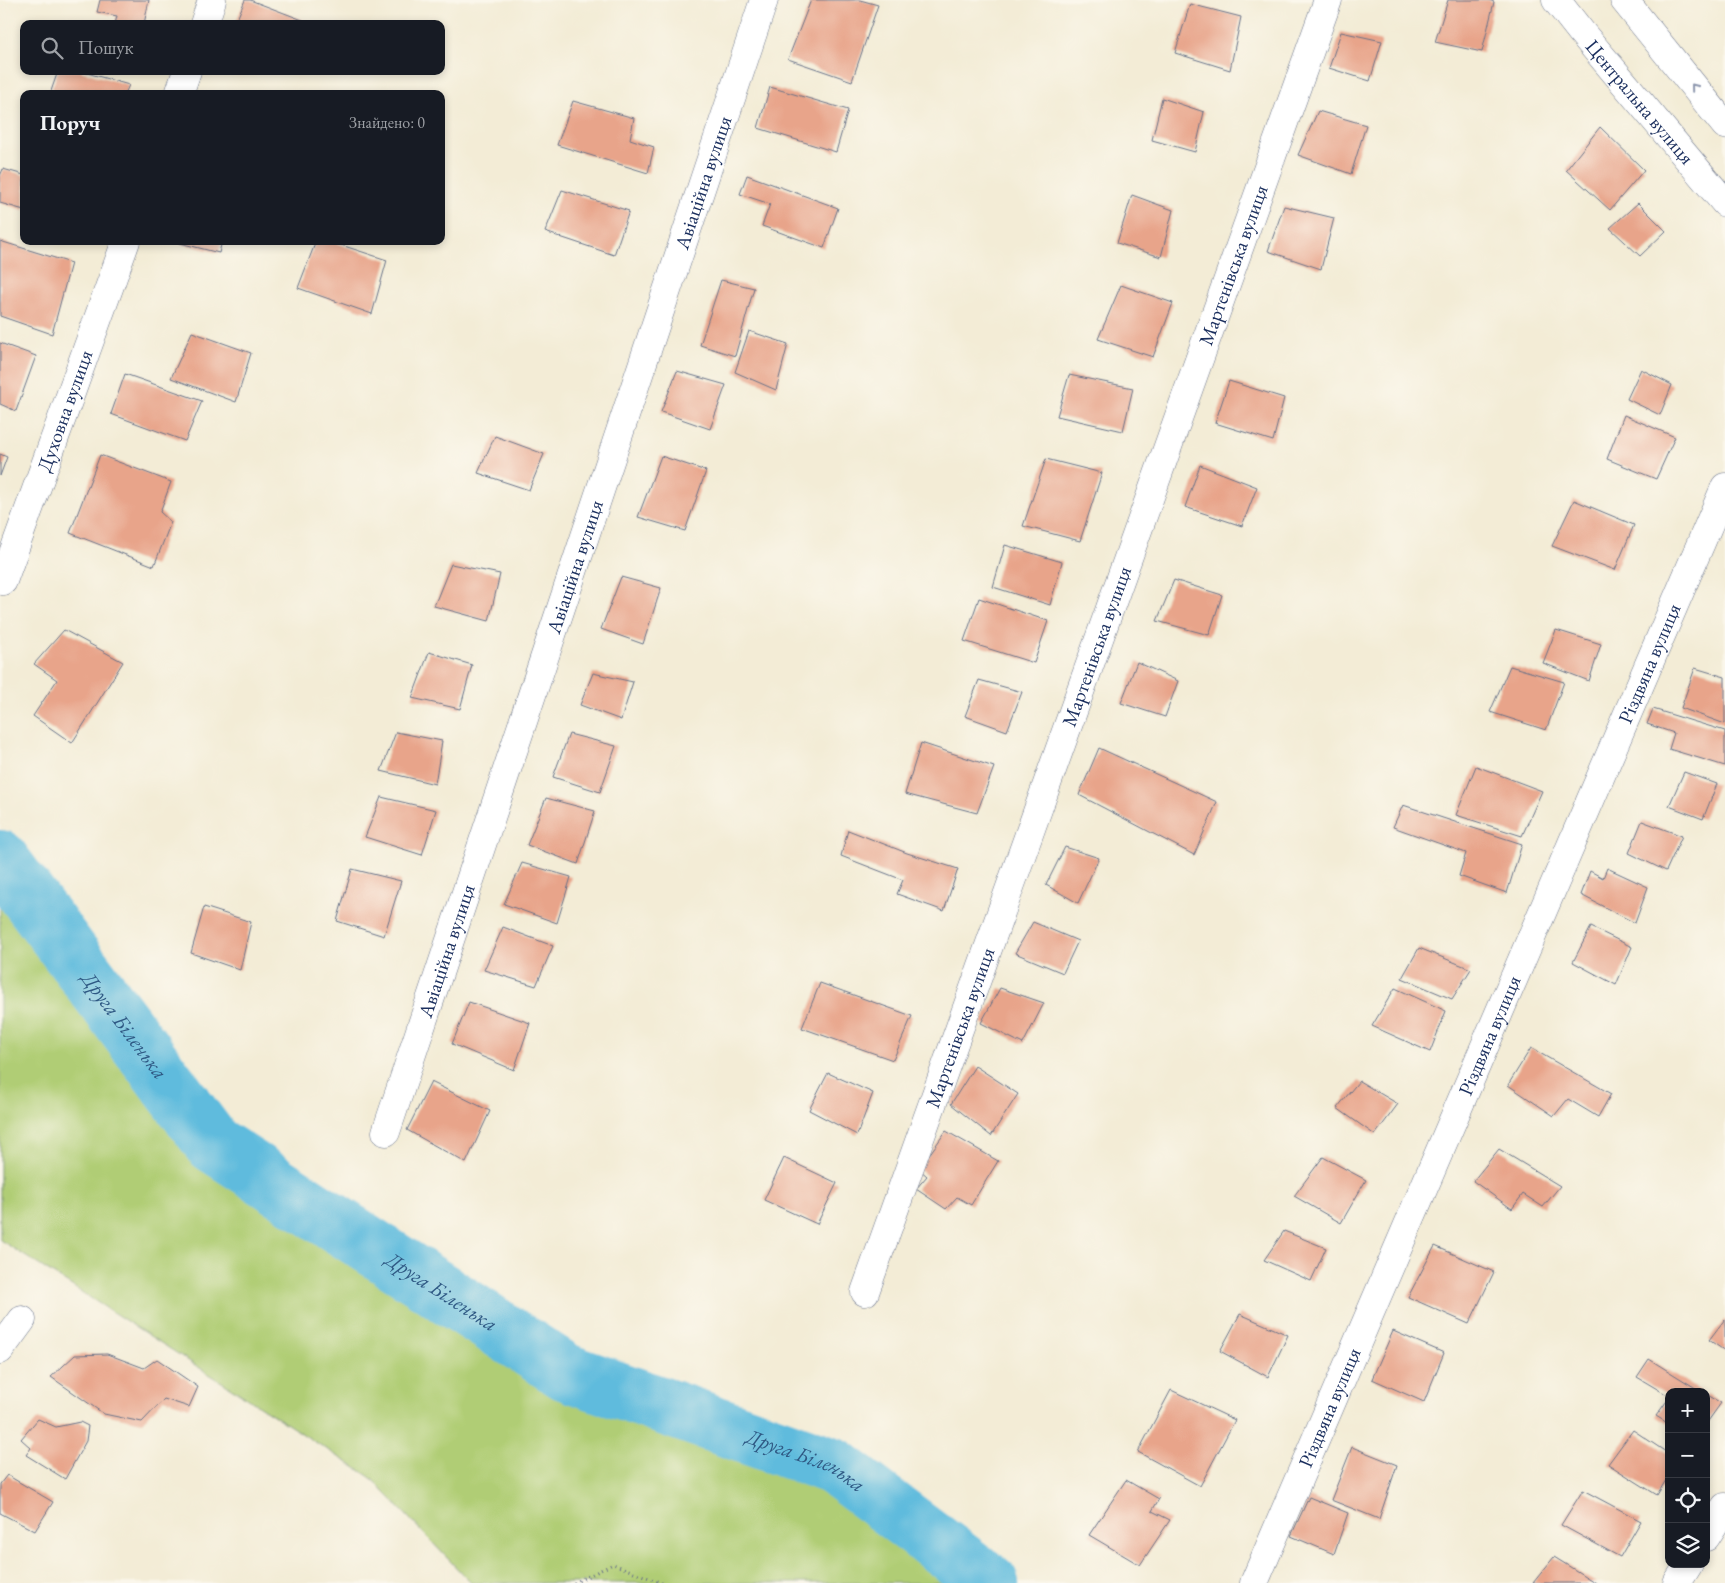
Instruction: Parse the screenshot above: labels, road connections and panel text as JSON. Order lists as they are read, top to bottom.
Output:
{
  "streets": {
    "street": [
      "Центральна вулиця",
      "Авіаційна вулиця",
      "Мартенівська вулиця",
      "Духовна вулиця",
      "Різдвяна вулиця"
    ]
  },
  "water": ["Друга Біленька"],
  "page": {
    "search": "Пошук",
    "heading": ["Поруч", "Знайдено: 0"],
    "map_buttons": ["+", "−"]
  }
}
